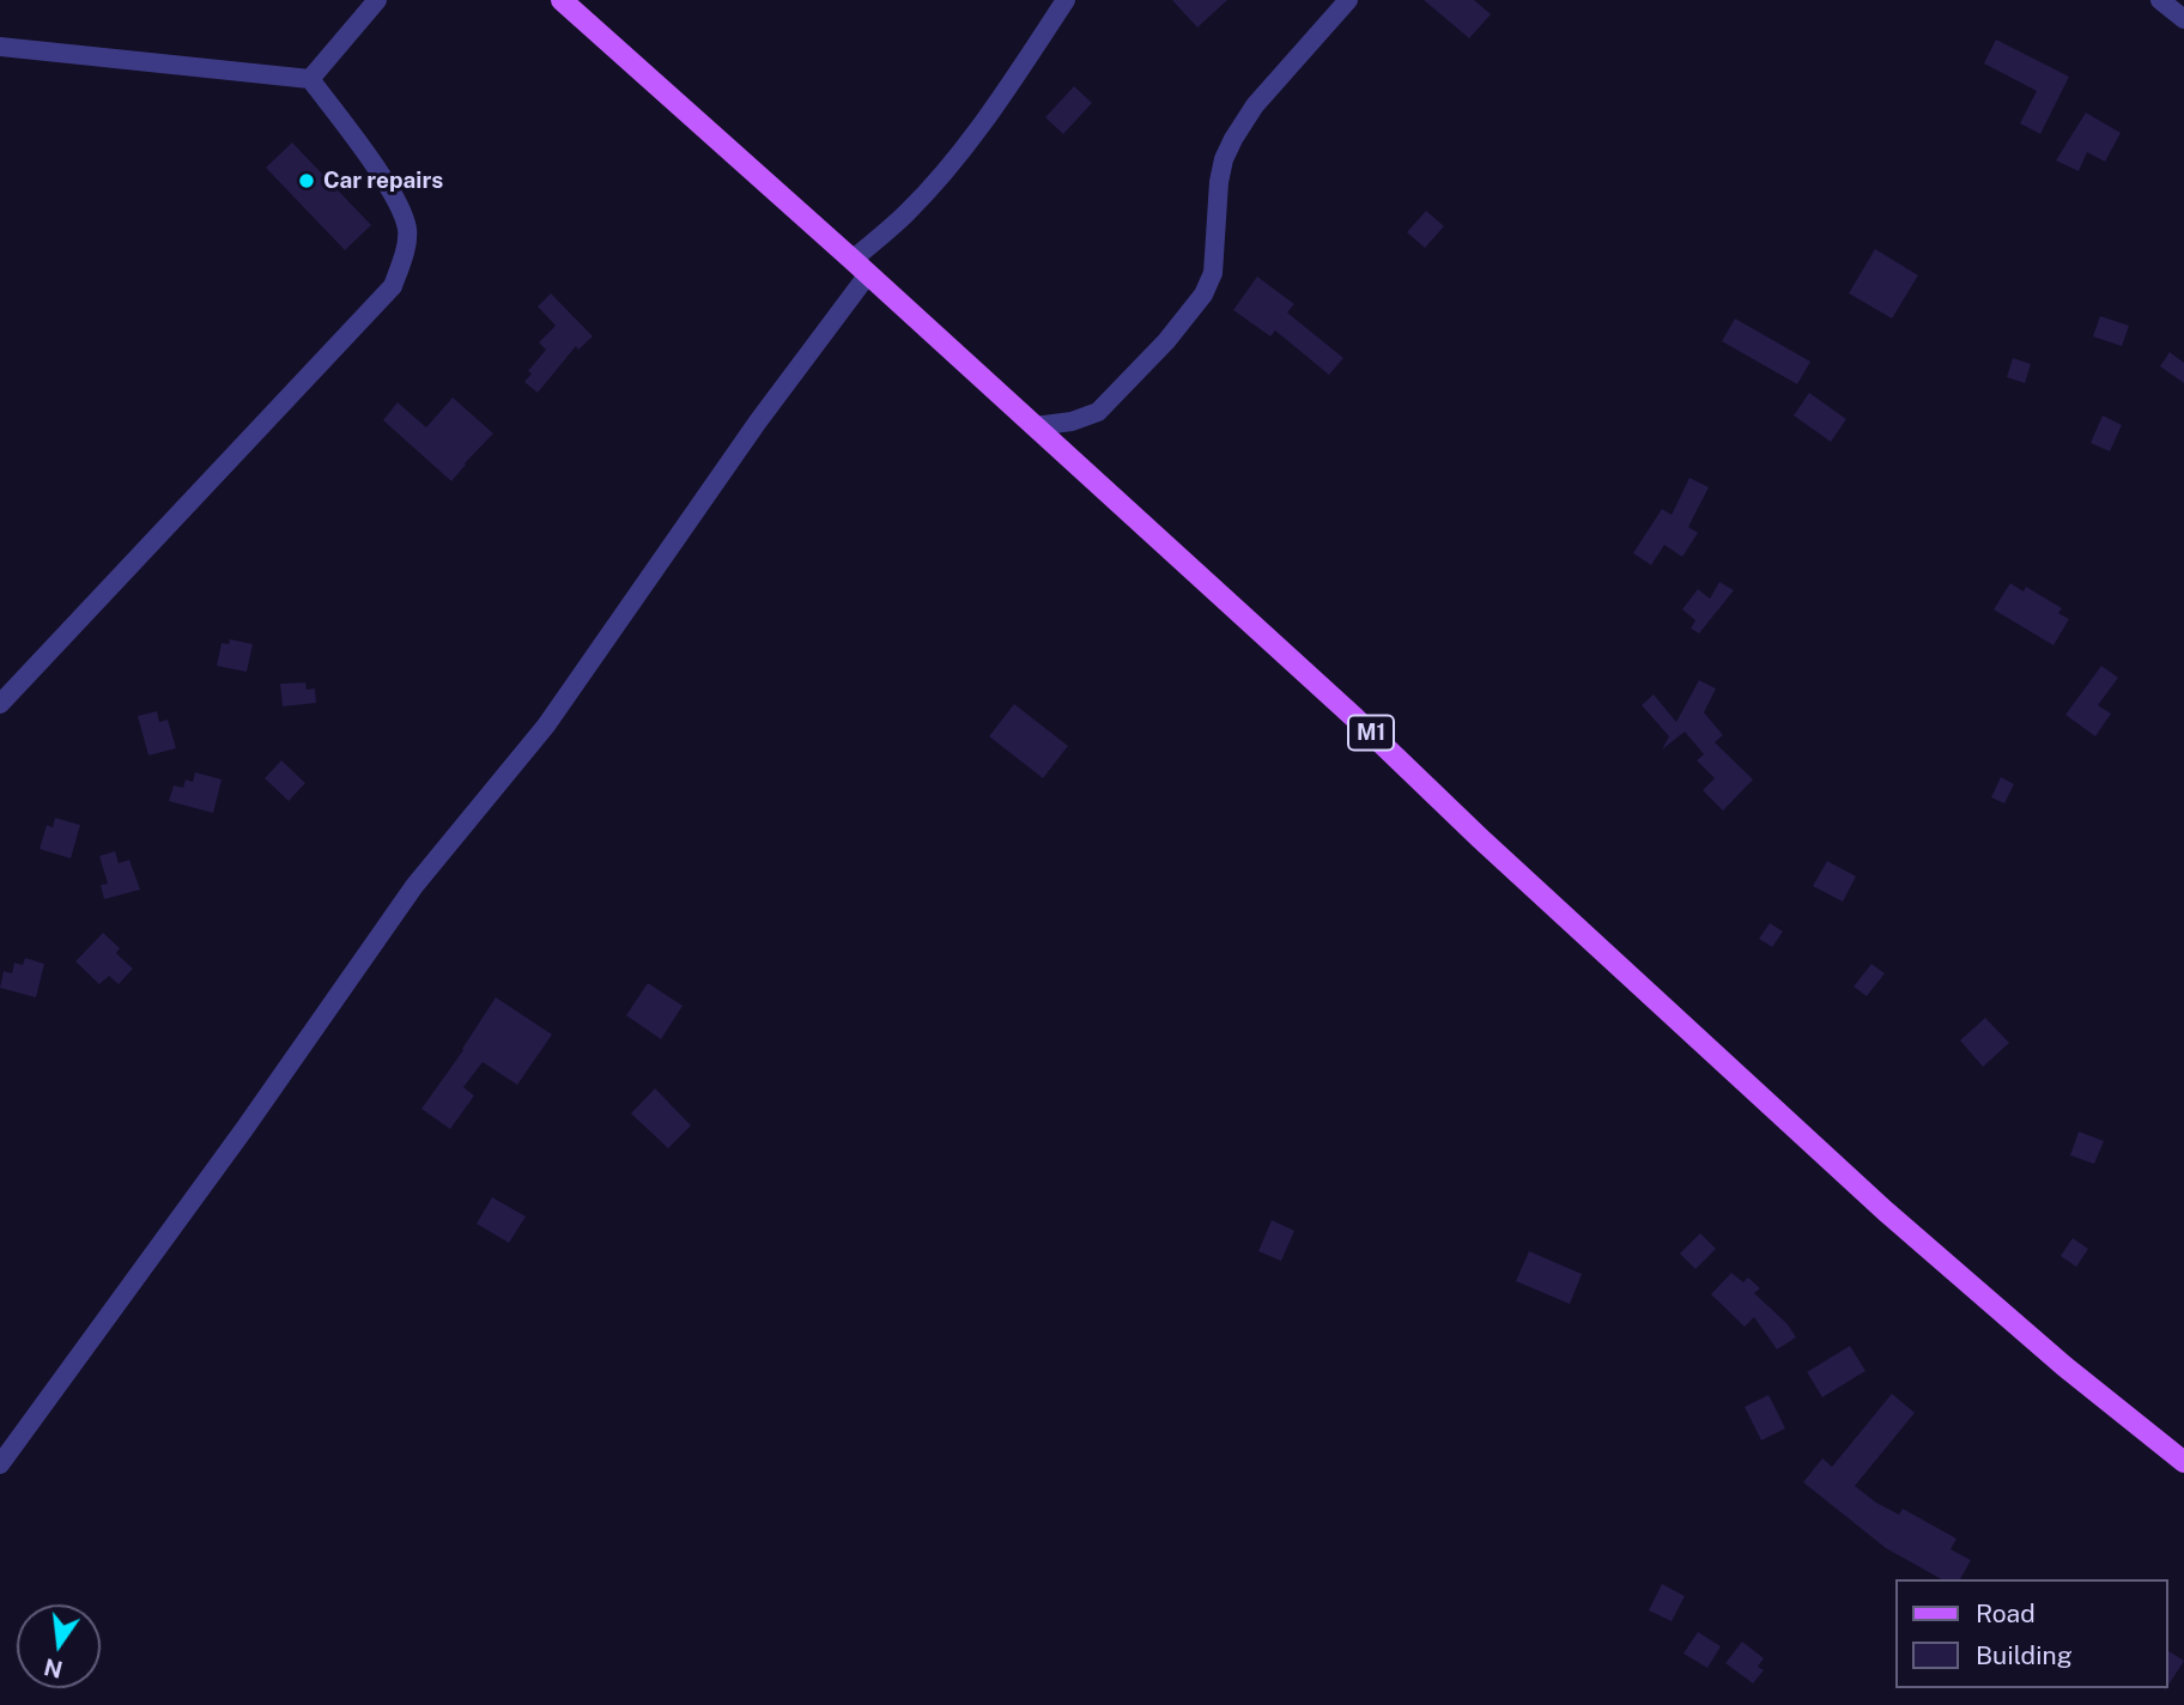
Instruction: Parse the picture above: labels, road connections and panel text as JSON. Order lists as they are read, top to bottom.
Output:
{
  "streets": {
    "main road": ["M1"]
  },
  "places": ["Car repairs"],
  "legend": ["Road", "Building"],
  "north": "bottom"
}
